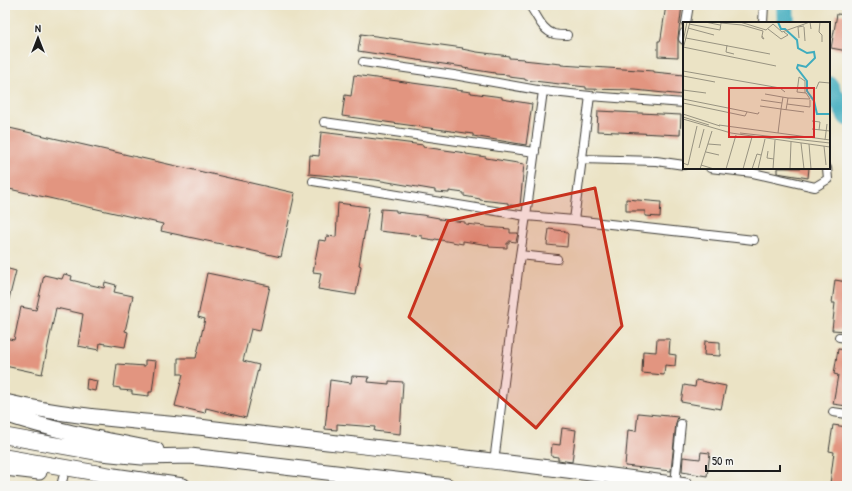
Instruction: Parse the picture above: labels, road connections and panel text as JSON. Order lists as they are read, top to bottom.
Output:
{
  "scale_bar": "50 m",
  "north": "top"
}
